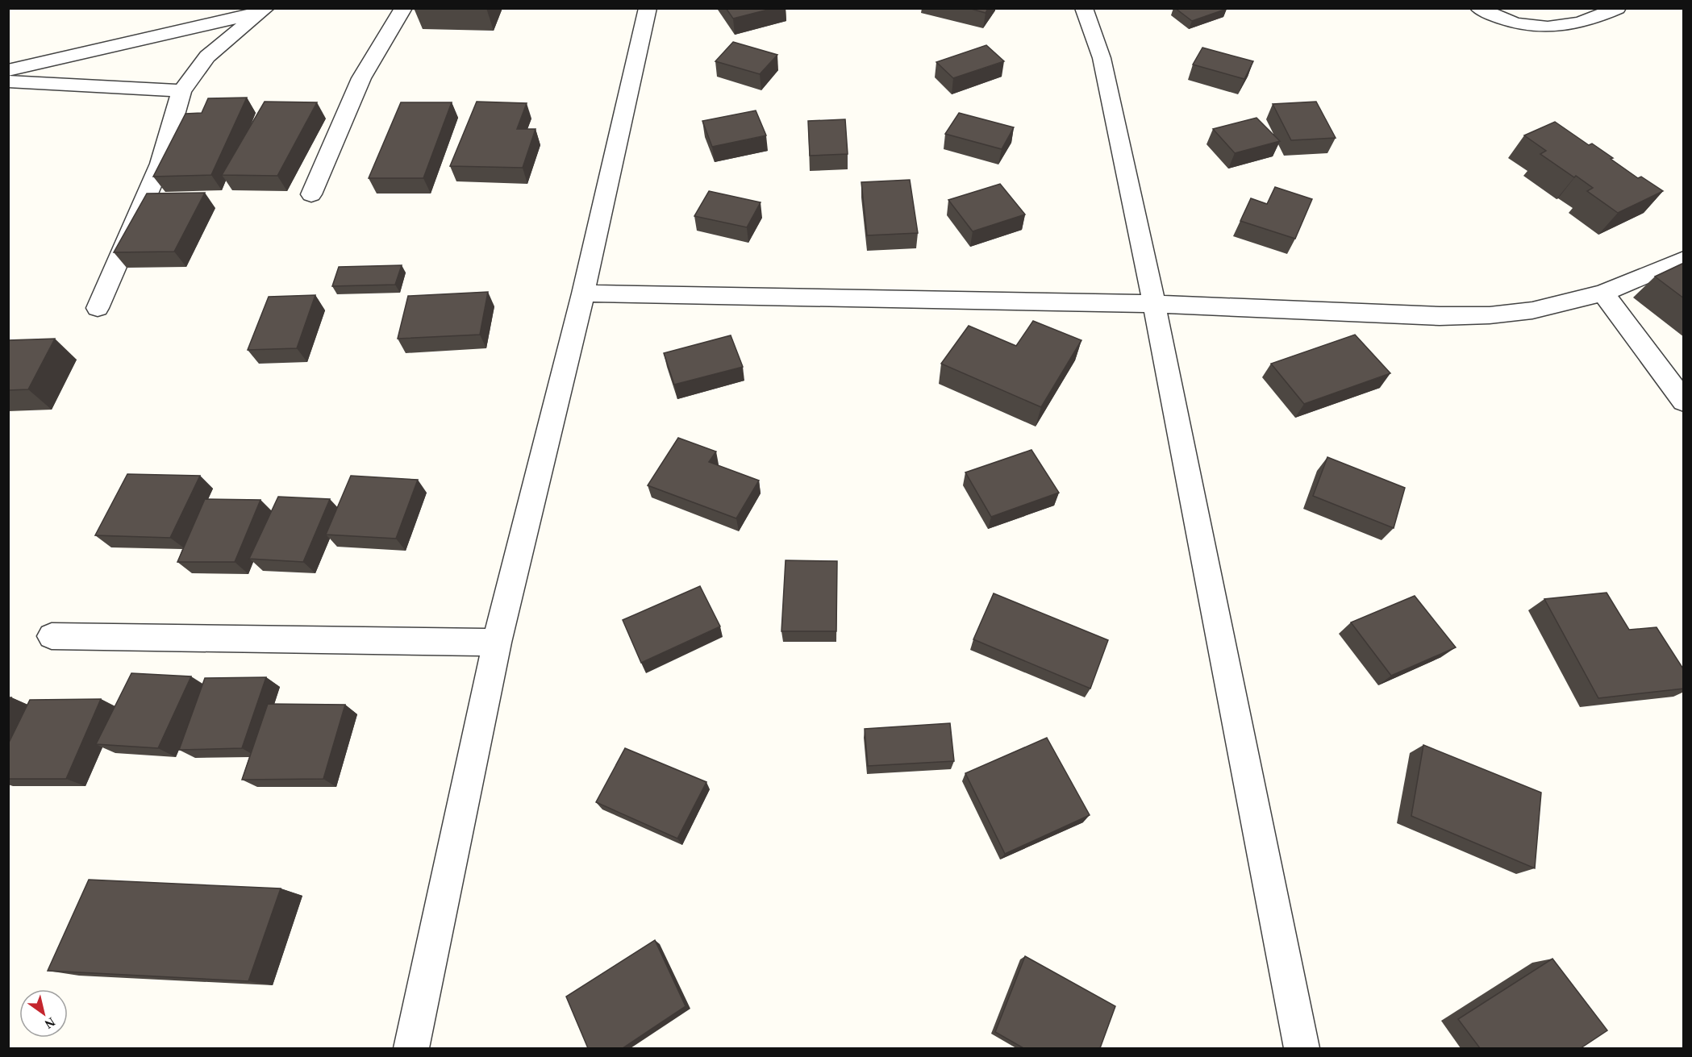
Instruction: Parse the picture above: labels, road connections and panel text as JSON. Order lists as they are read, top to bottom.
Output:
{
  "north": "bottom right"
}
